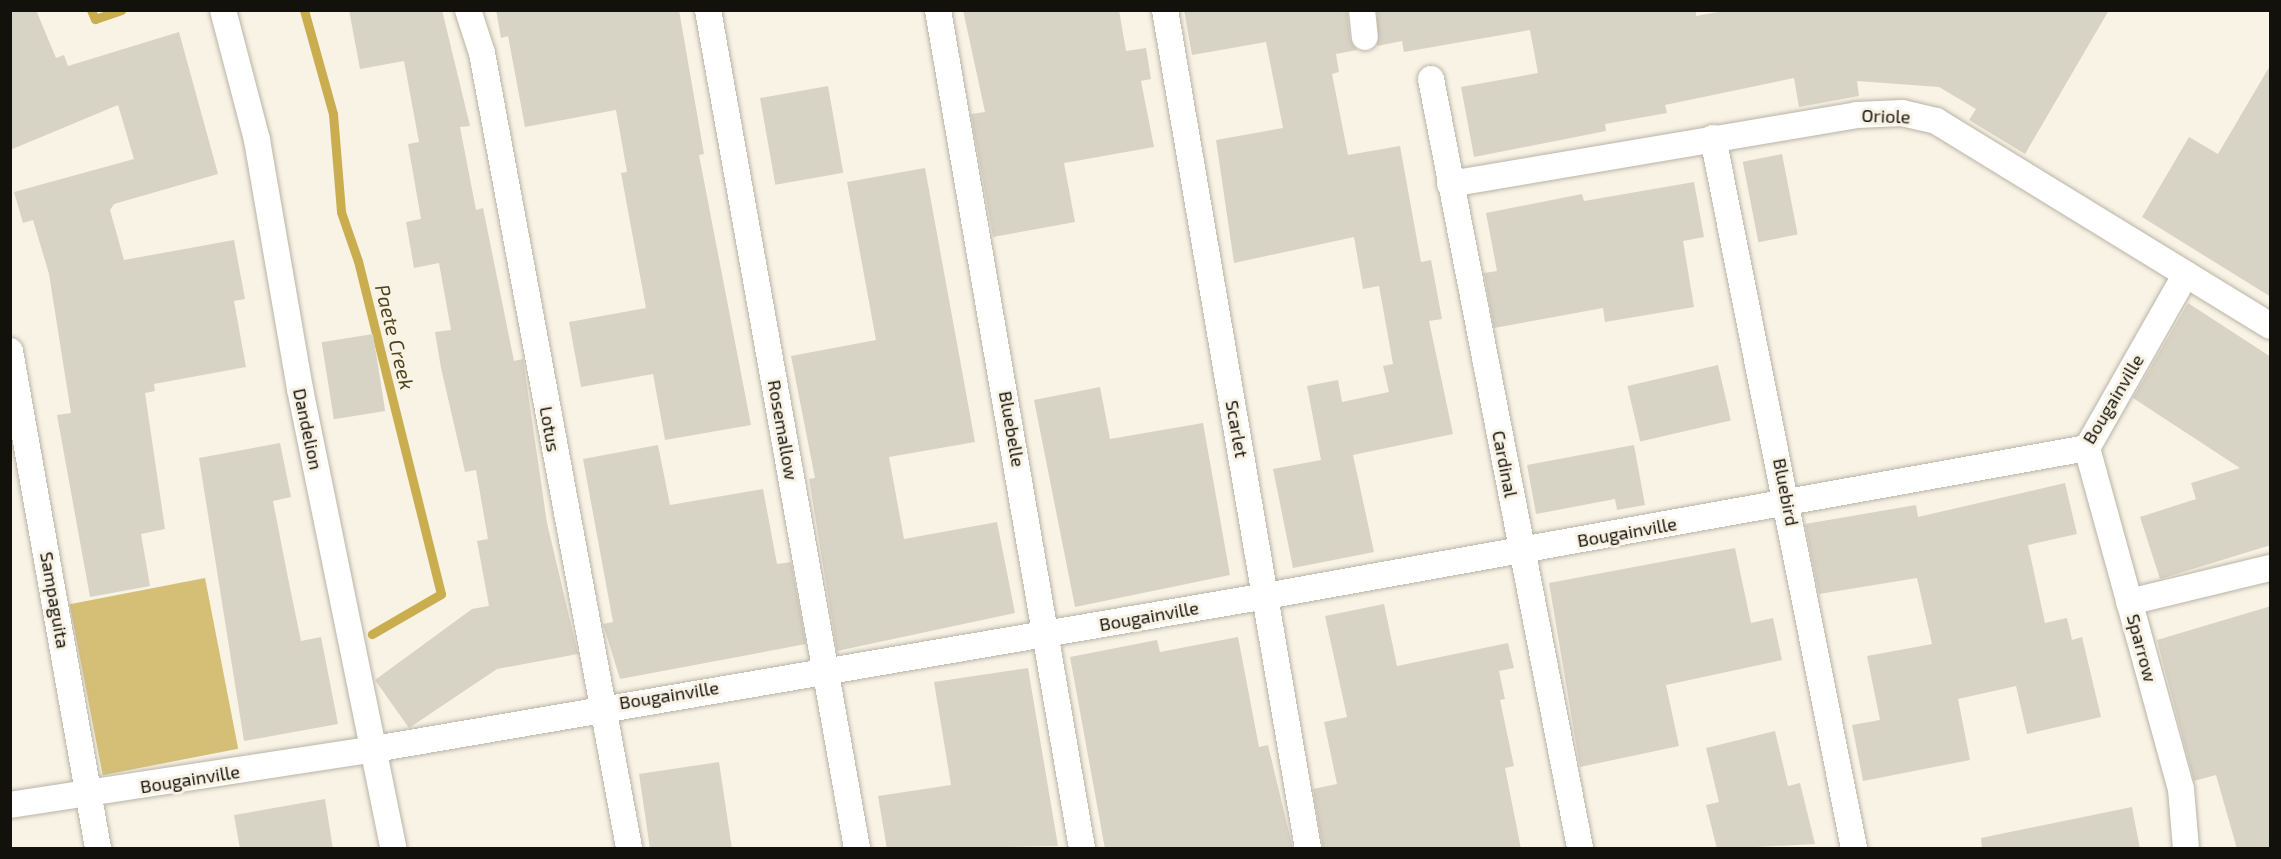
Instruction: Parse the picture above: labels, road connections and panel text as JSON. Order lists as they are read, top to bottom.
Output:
{
  "streets": {
    "street": [
      "Oriole",
      "Bougainville",
      "Dandelion",
      "Lotus",
      "Bluebelle",
      "Scarlet",
      "Rosemallow",
      "Cardinal",
      "Bluebird",
      "Sampaguita",
      "Sparrow"
    ]
  },
  "crossings": [
    ["Oriole", "Bougainville"],
    ["Oriole", "Cardinal"],
    ["Oriole", "Bluebird"],
    ["Bougainville", "Dandelion"],
    ["Bougainville", "Lotus"],
    ["Bougainville", "Bluebelle"],
    ["Bougainville", "Scarlet"],
    ["Bougainville", "Rosemallow"],
    ["Bougainville", "Cardinal"],
    ["Bougainville", "Bluebird"],
    ["Bougainville", "Sampaguita"],
    ["Bougainville", "Sparrow"]
  ],
  "water": ["Paete Creek"]
}
